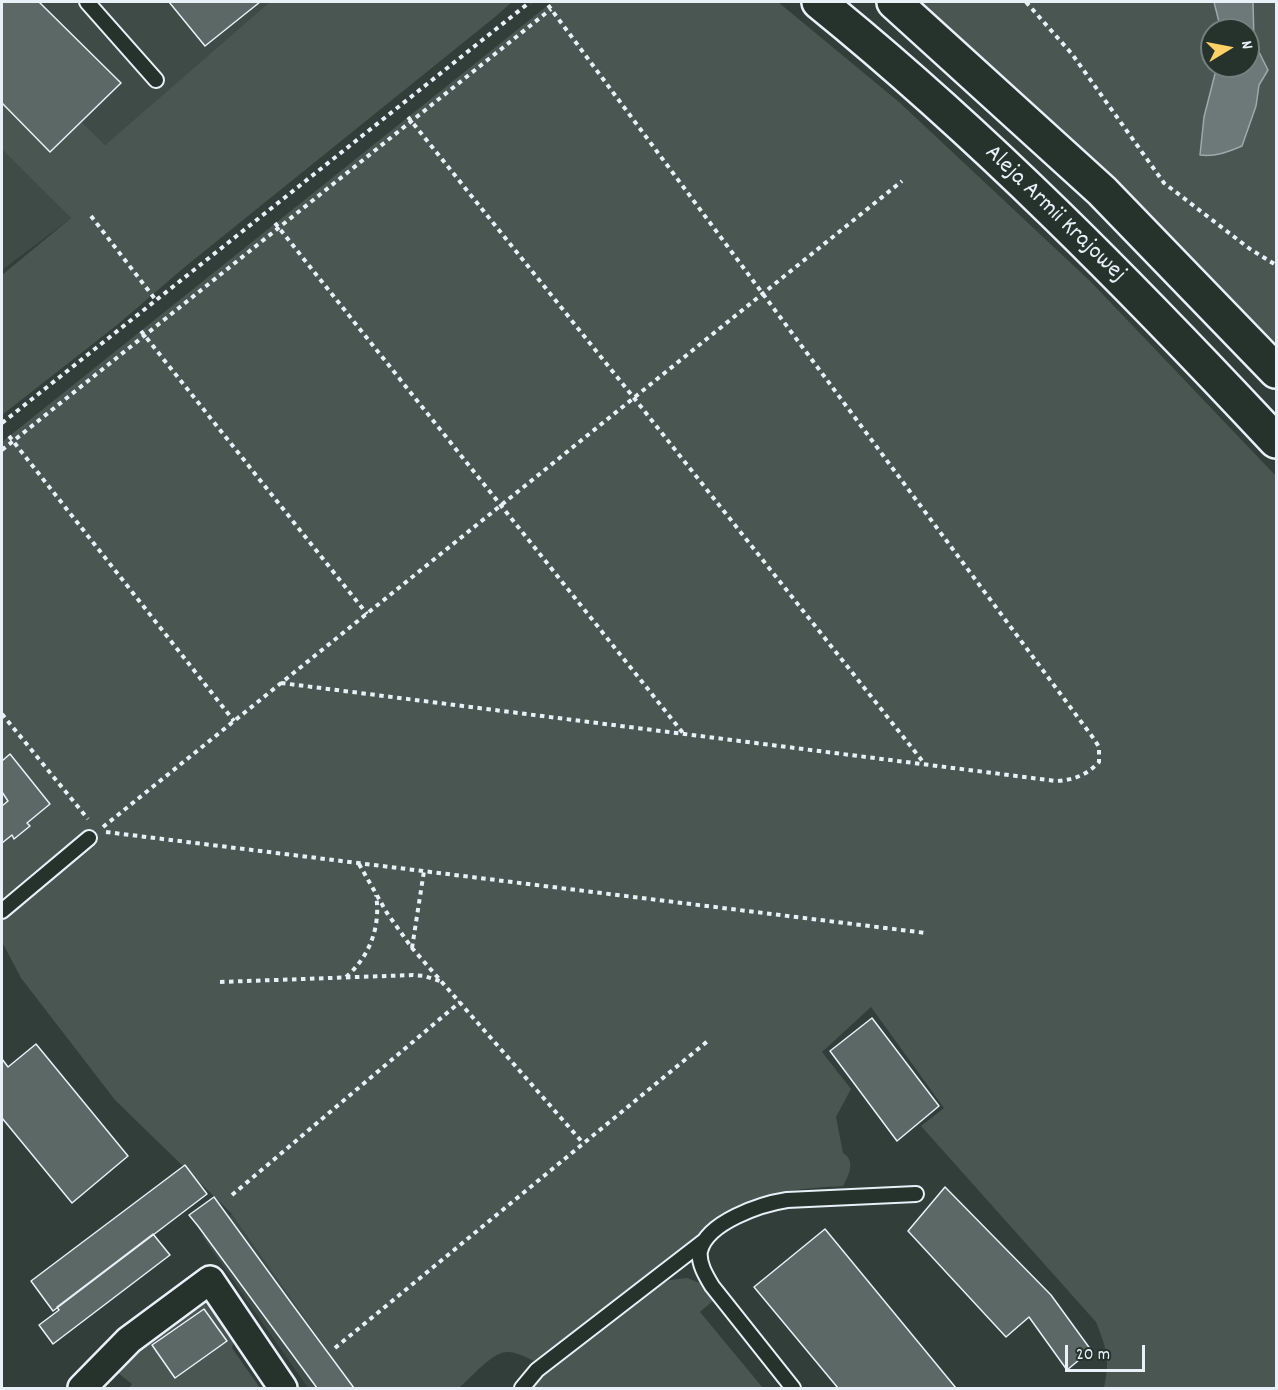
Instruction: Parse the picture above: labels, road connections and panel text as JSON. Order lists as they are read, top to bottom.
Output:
{
  "streets": {
    "main road": ["Aleja Armii Krajowej"]
  },
  "scale_bar": "20 m",
  "north": "right"
}
